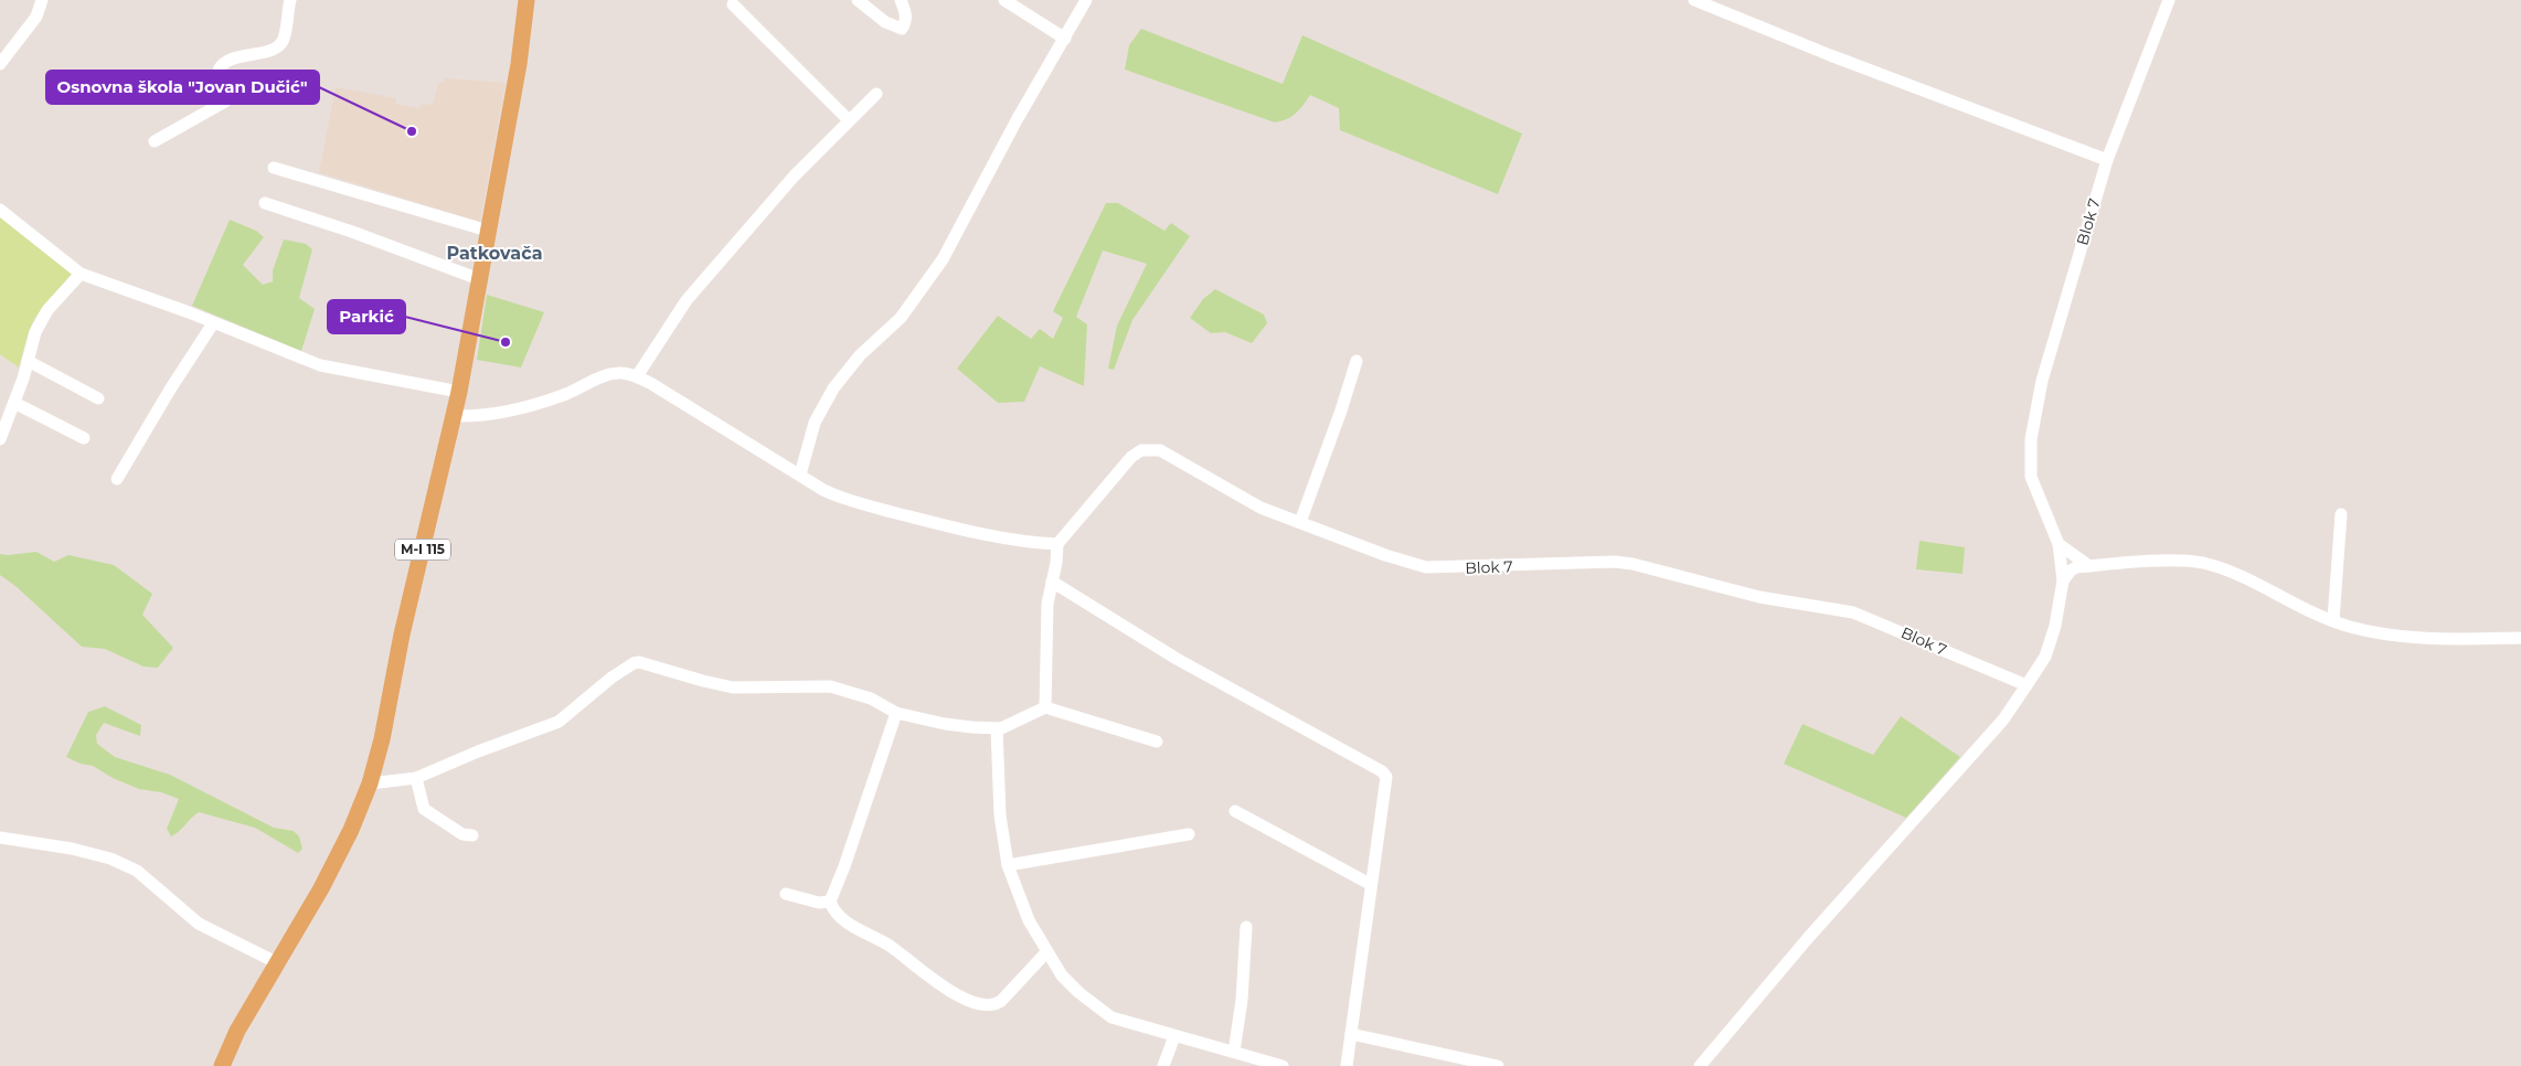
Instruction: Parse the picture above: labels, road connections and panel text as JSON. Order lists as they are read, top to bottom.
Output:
{
  "streets": {
    "main road": ["M-I 115"],
    "street": ["Blok 7"]
  },
  "districts": ["Patkovača"],
  "places": ["Osnovna škola \"Jovan Dučić\"", "Parkić"]
}
